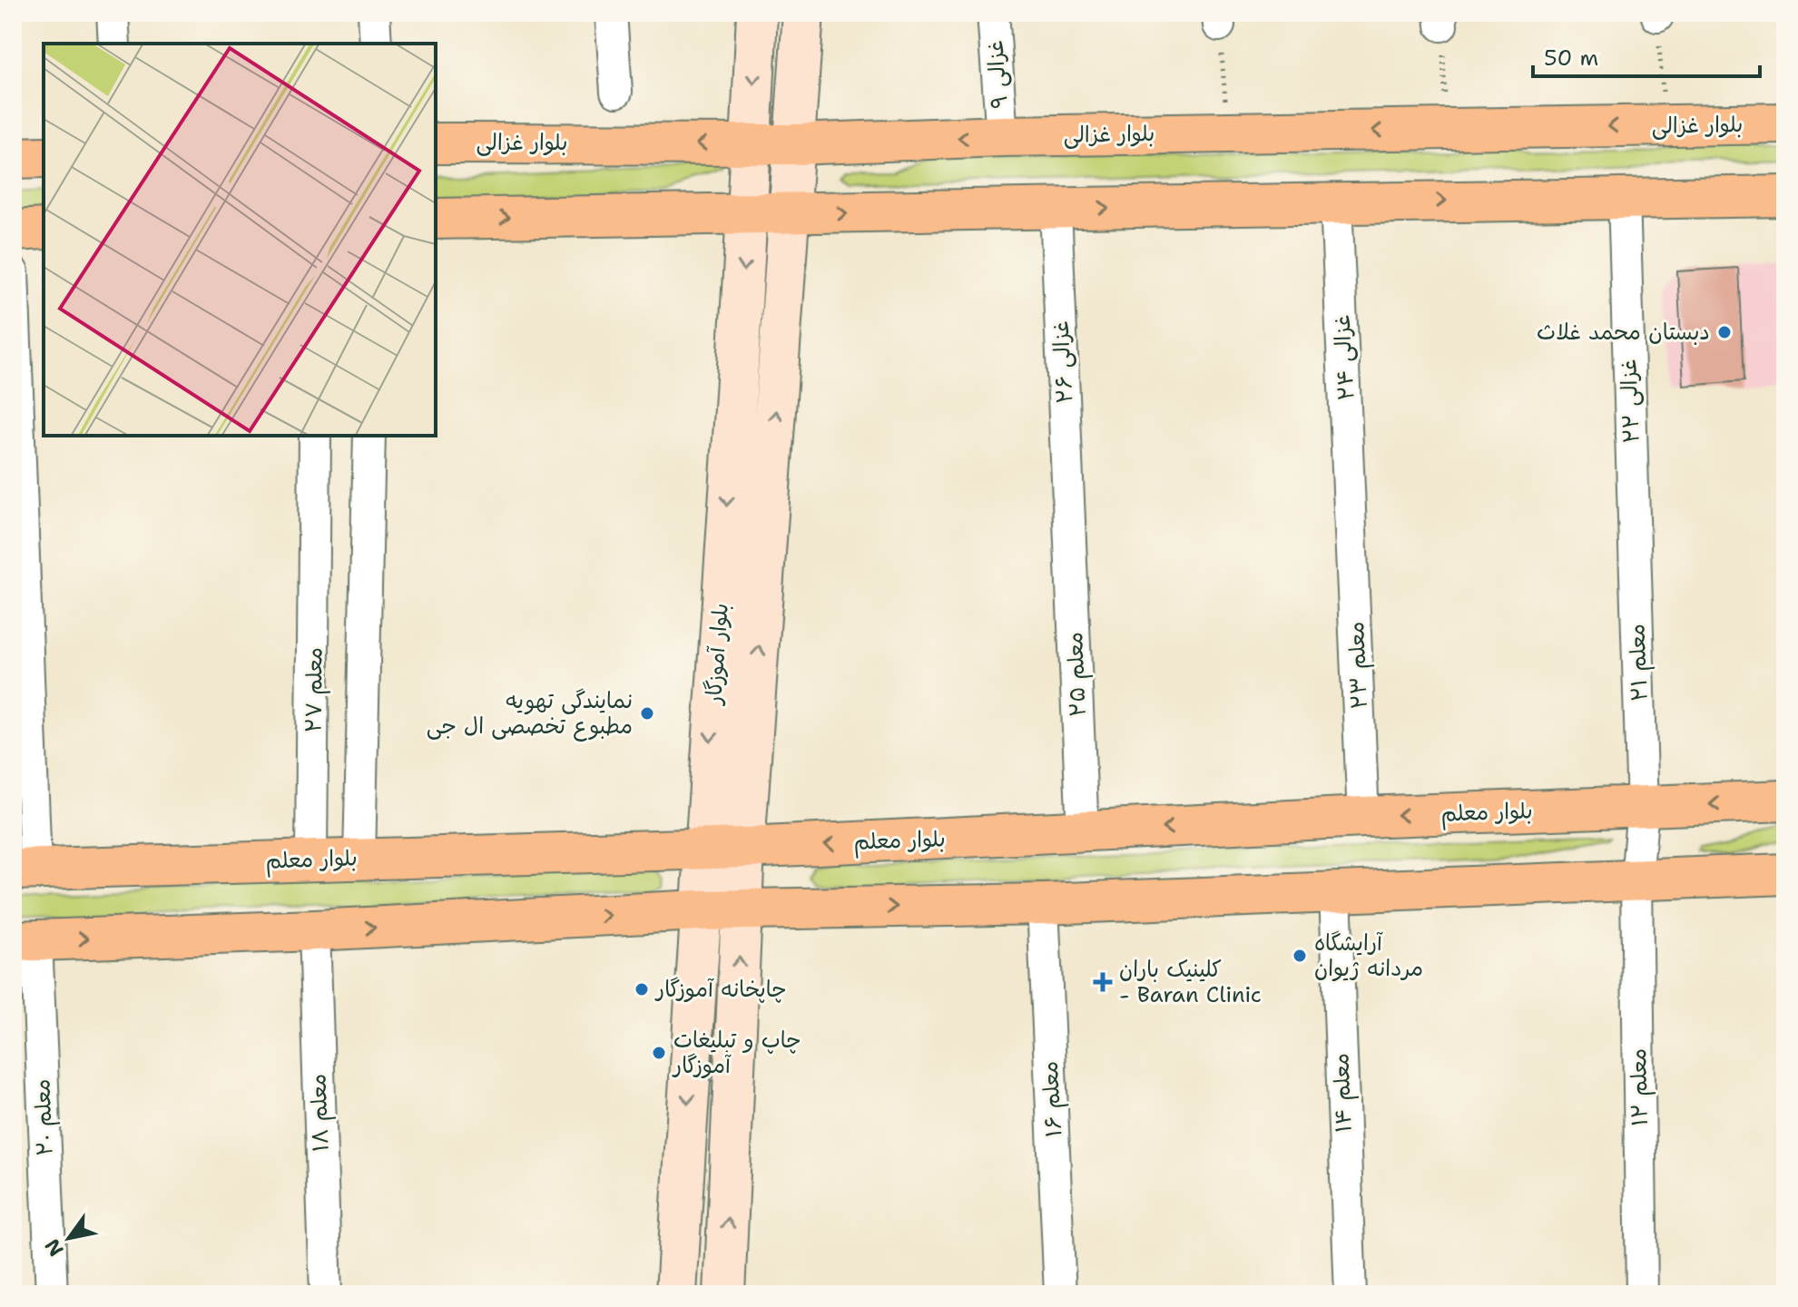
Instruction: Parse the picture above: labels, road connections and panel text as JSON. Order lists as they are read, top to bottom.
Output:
{
  "streets": {
    "main road": ["بلوار غزالی", "بلوار آموزگار", "بلوار معلم"],
    "street": [
      "غزالی ۹",
      "غزالی ۲۴",
      "غزالی ۲۶",
      "غزالی ۲۲",
      "معلم ۲۱",
      "معلم ۲۳",
      "معلم ۲۵",
      "معلم ۲۷",
      "معلم ۱۲",
      "معلم ۱۴",
      "معلم ۱۶",
      "معلم ۱۸",
      "معلم ۲۰"
    ]
  },
  "crossings": [
    ["غزالی ۹", "بلوار غزالی"],
    ["بلوار غزالی", "بلوار آموزگار"],
    ["غزالی ۲۴", "معلم ۲۳"],
    ["غزالی ۲۶", "معلم ۲۵"],
    ["غزالی ۲۲", "معلم ۲۱"],
    ["بلوار آموزگار", "بلوار معلم"],
    ["معلم ۲۱", "بلوار معلم"],
    ["معلم ۲۱", "معلم ۱۲"],
    ["معلم ۲۳", "بلوار معلم"],
    ["معلم ۲۵", "بلوار معلم"],
    ["معلم ۲۷", "بلوار معلم"]
  ],
  "places": {
    "other": [
      "دبستان محمد غلاث",
      "نمایندگی تهویه مطبوع تخصصی ال جی",
      "آرایشگاه مردانه ژیوان",
      "چاپخانه آموزگار",
      "چاپ و تبلیغات آموزگار"
    ],
    "health": ["کلینیک باران - Baran Clinic"]
  },
  "scale_bar": "50 m",
  "north": "bottom left"
}
